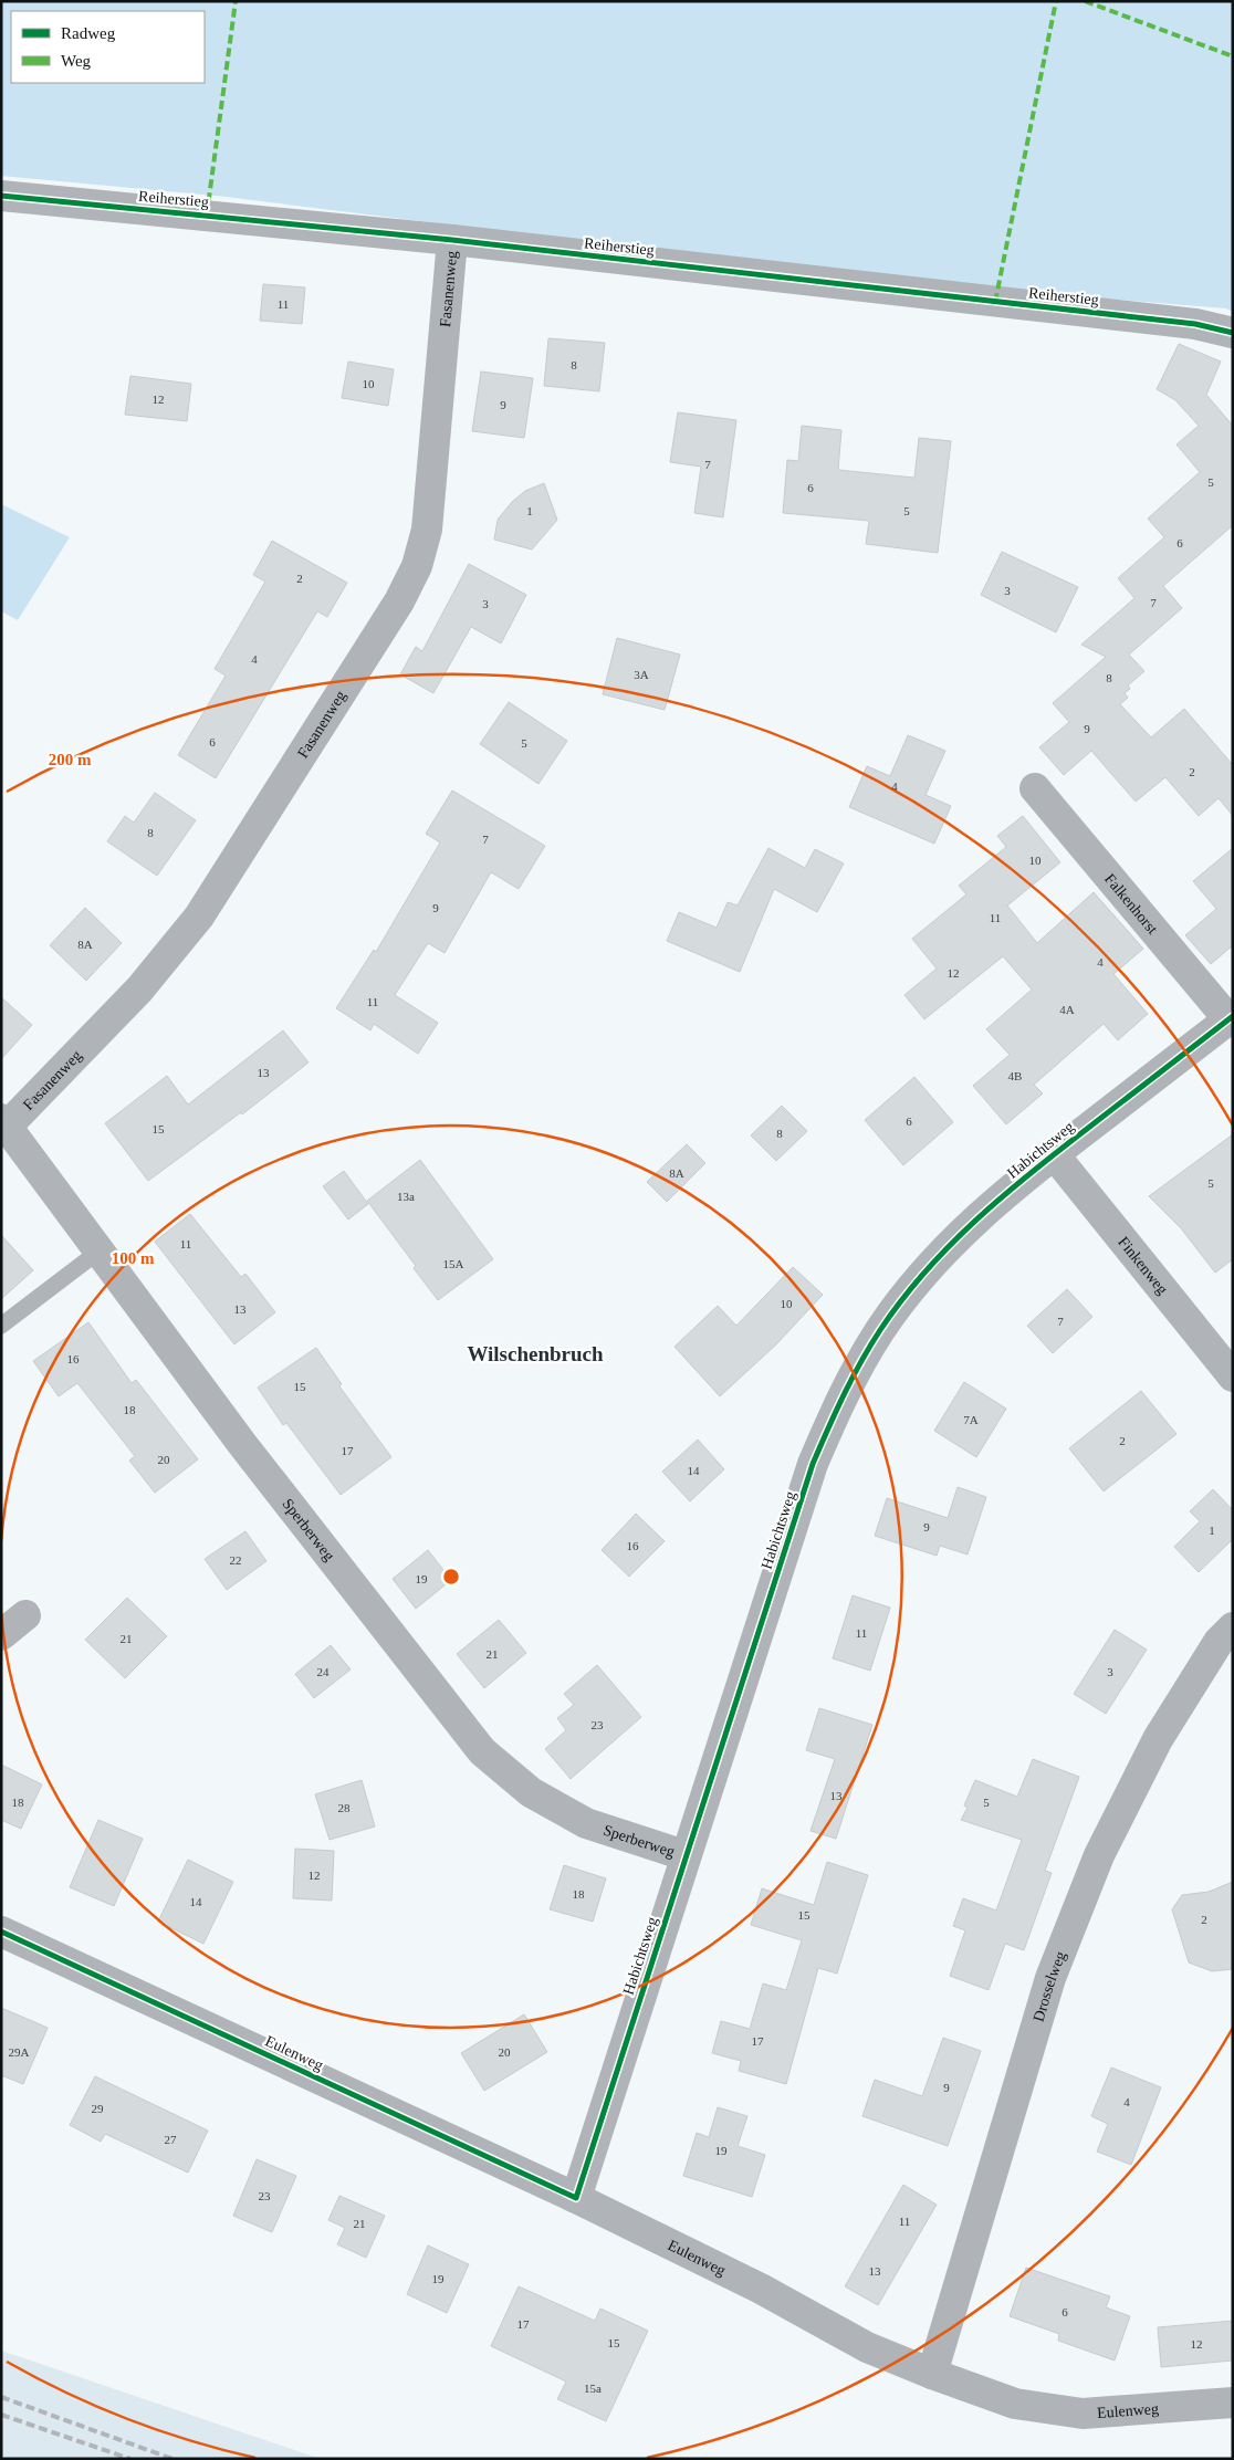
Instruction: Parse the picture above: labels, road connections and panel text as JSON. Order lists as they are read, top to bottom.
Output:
{
  "streets": {
    "street": [
      "Reiherstieg",
      "Fasanenweg",
      "Falkenhorst",
      "Habichtsweg",
      "Finkenweg",
      "Sperberweg",
      "Drosselweg",
      "Eulenweg"
    ]
  },
  "crossings": [
    ["Reiherstieg", "Fasanenweg"],
    ["Fasanenweg", "Sperberweg"],
    ["Falkenhorst", "Habichtsweg"],
    ["Habichtsweg", "Finkenweg"],
    ["Habichtsweg", "Sperberweg"],
    ["Habichtsweg", "Eulenweg"],
    ["Drosselweg", "Eulenweg"]
  ],
  "districts": ["Wilschenbruch"],
  "house_numbers": [
    "11",
    "8",
    "10",
    "12",
    "9",
    "7",
    "5",
    "6",
    "1",
    "5",
    "6",
    "2",
    "3",
    "7",
    "3",
    "4",
    "3A",
    "8",
    "9",
    "6",
    "5",
    "2",
    "4",
    "8",
    "7",
    "10",
    "9",
    "11",
    "8A",
    "4",
    "12",
    "11",
    "4A",
    "13",
    "4B",
    "6",
    "15",
    "8",
    "8A",
    "5",
    "13a",
    "11",
    "15A",
    "10",
    "13",
    "7",
    "16",
    "15",
    "18",
    "7A",
    "2",
    "17",
    "20",
    "14",
    "9",
    "1",
    "16",
    "22",
    "19",
    "11",
    "21",
    "21",
    "24",
    "3",
    "23",
    "13",
    "18",
    "5",
    "28",
    "12",
    "18",
    "14",
    "15",
    "2",
    "17",
    "29A",
    "20",
    "9",
    "4",
    "29",
    "27",
    "19",
    "23",
    "11",
    "21",
    "13",
    "19",
    "6",
    "17",
    "15",
    "12",
    "15a"
  ],
  "legend": ["Radweg", "Weg"],
  "rings": ["200 m", "100 m"]
}
